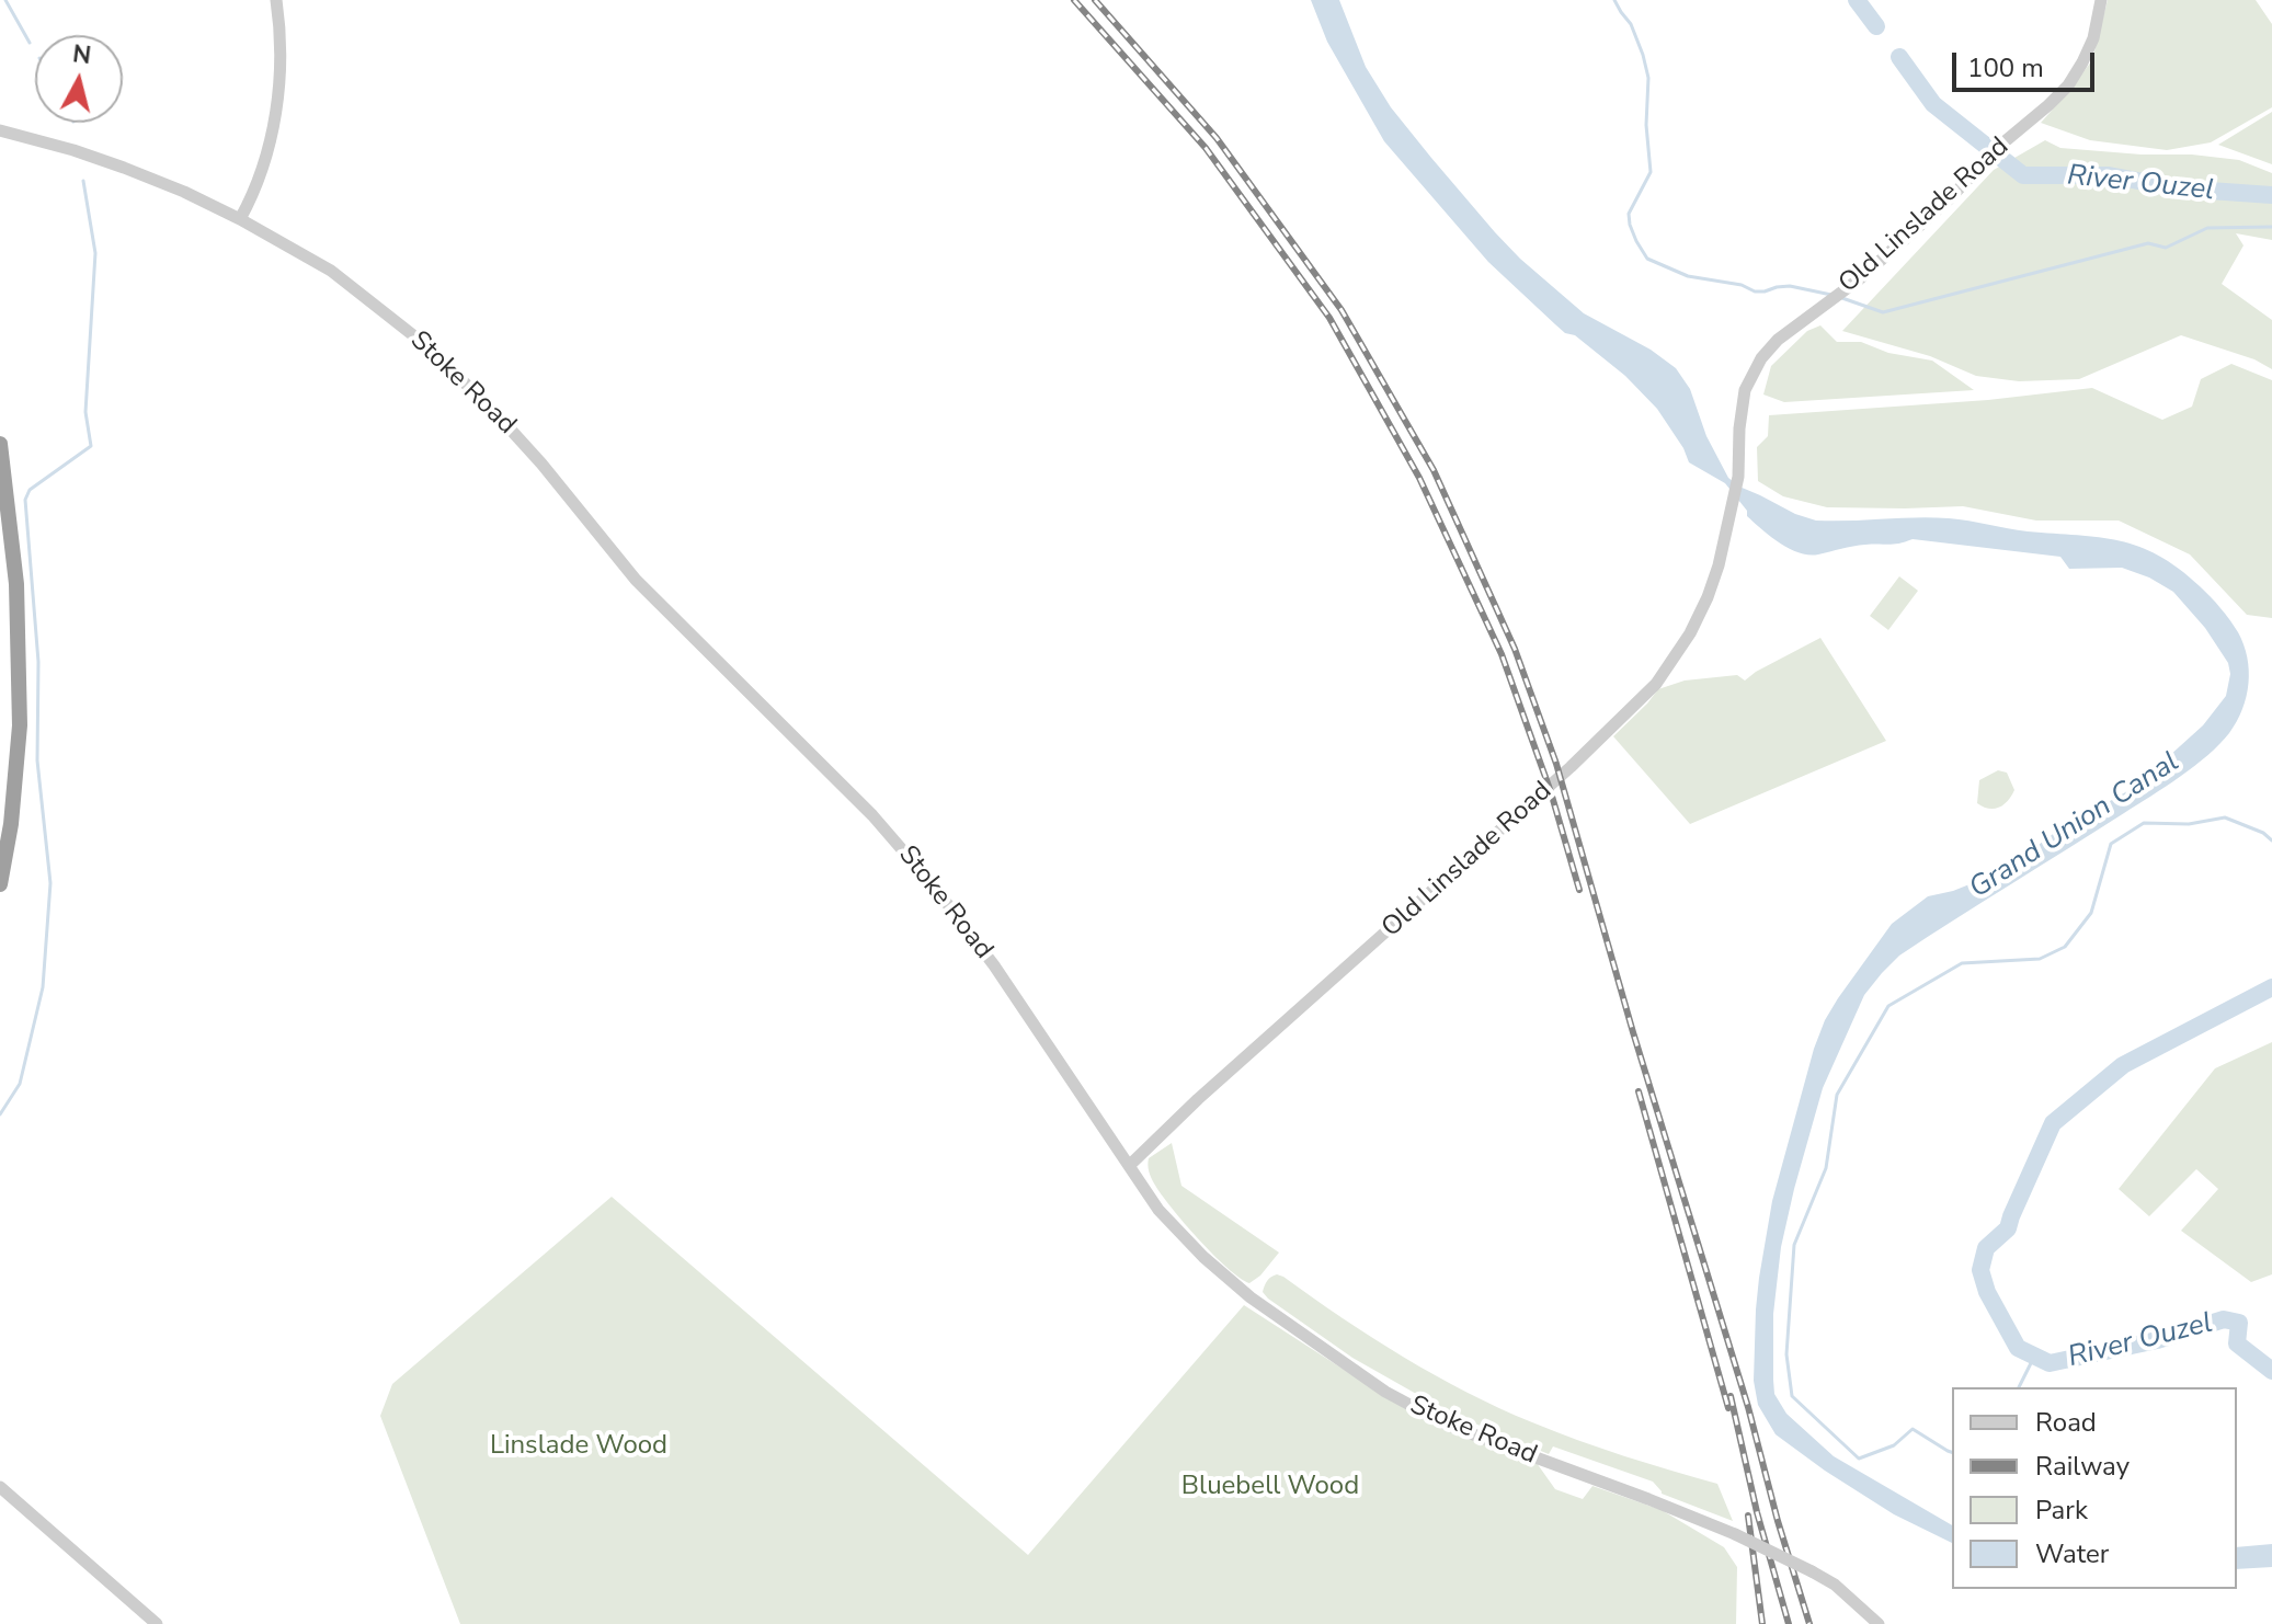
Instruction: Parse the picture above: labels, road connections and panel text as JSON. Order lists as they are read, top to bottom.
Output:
{
  "streets": {
    "street": ["Old Linslade Road", "Stoke Road"]
  },
  "crossings": [
    ["Old Linslade Road", "Stoke Road"]
  ],
  "water": ["River Ouzel", "Grand Union Canal"],
  "parks": ["Linslade Wood", "Bluebell Wood"],
  "legend": [
    "Road",
    "Railway",
    "Park",
    "Water"
  ],
  "scale_bar": "100 m",
  "north": "top"
}
